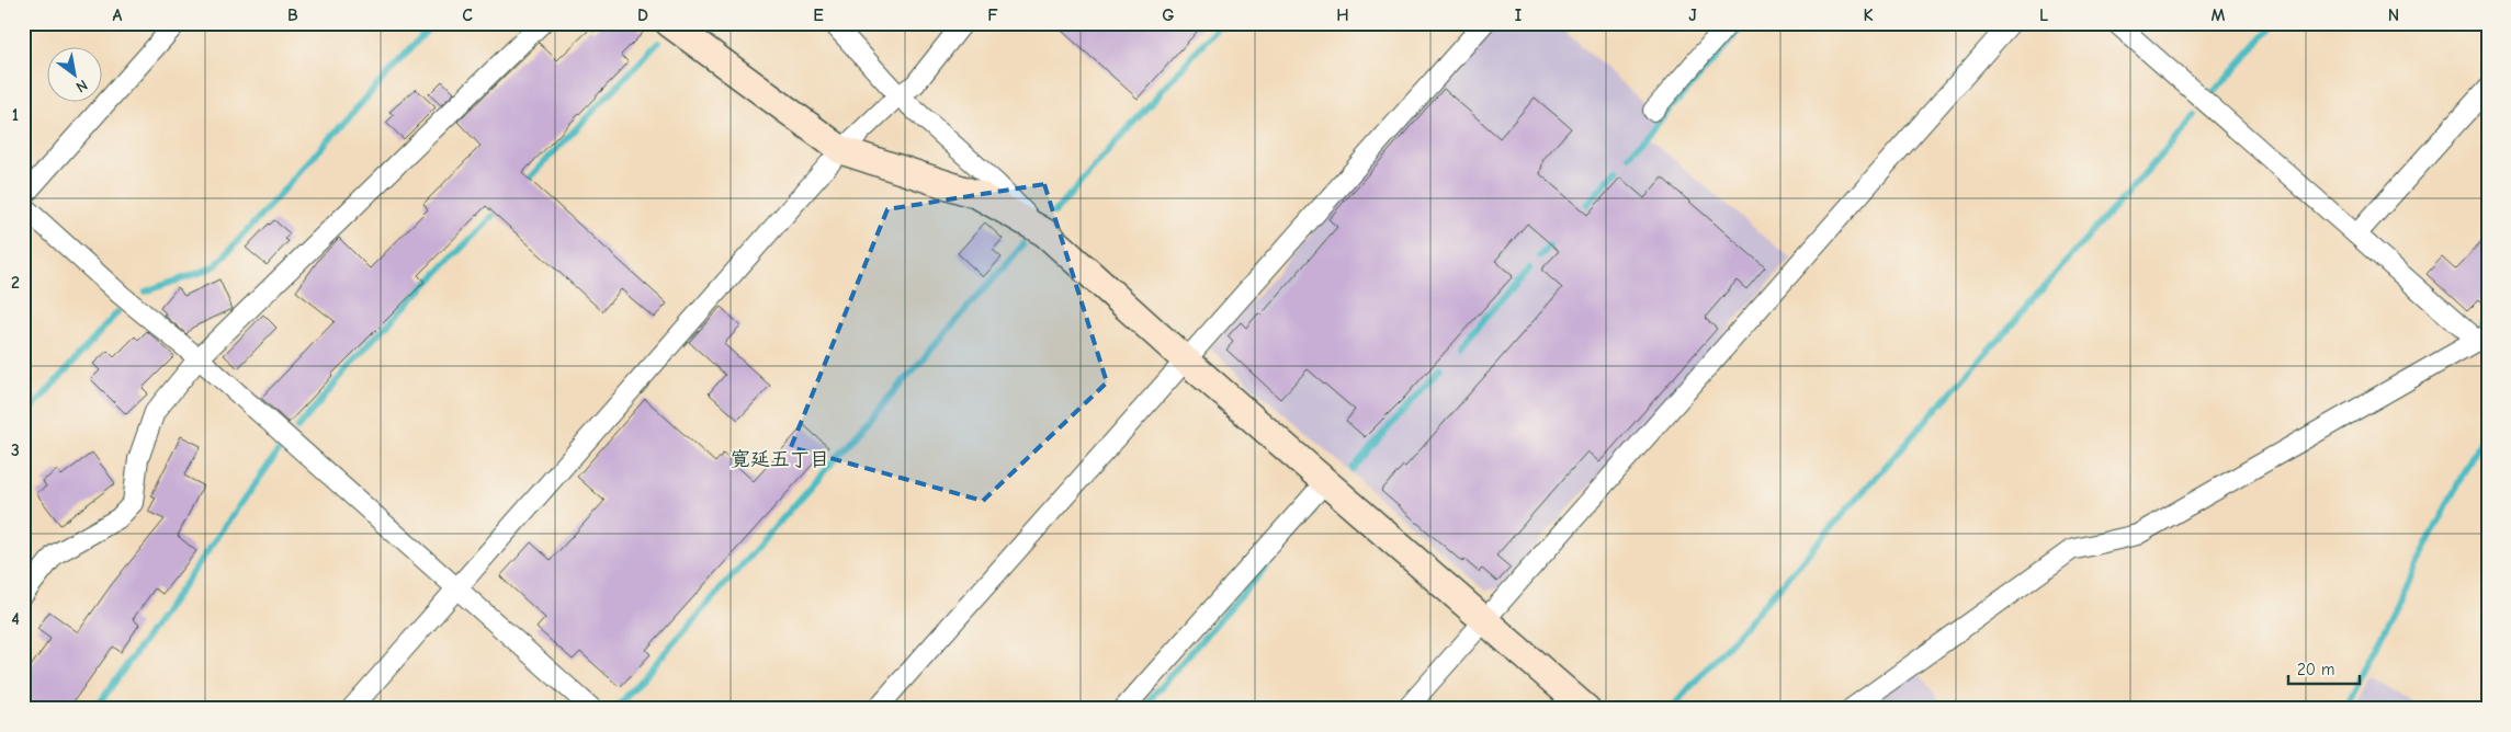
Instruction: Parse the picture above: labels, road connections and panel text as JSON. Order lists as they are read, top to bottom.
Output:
{
  "districts": ["寛延五丁目"],
  "scale_bar": "20 m",
  "north": "bottom right",
  "grid": {
    "columns": [
      "A",
      "B",
      "C",
      "D",
      "E",
      "F",
      "G",
      "H",
      "I",
      "J",
      "K",
      "L",
      "M",
      "N"
    ],
    "rows": [
      "1",
      "2",
      "3",
      "4"
    ]
  }
}
